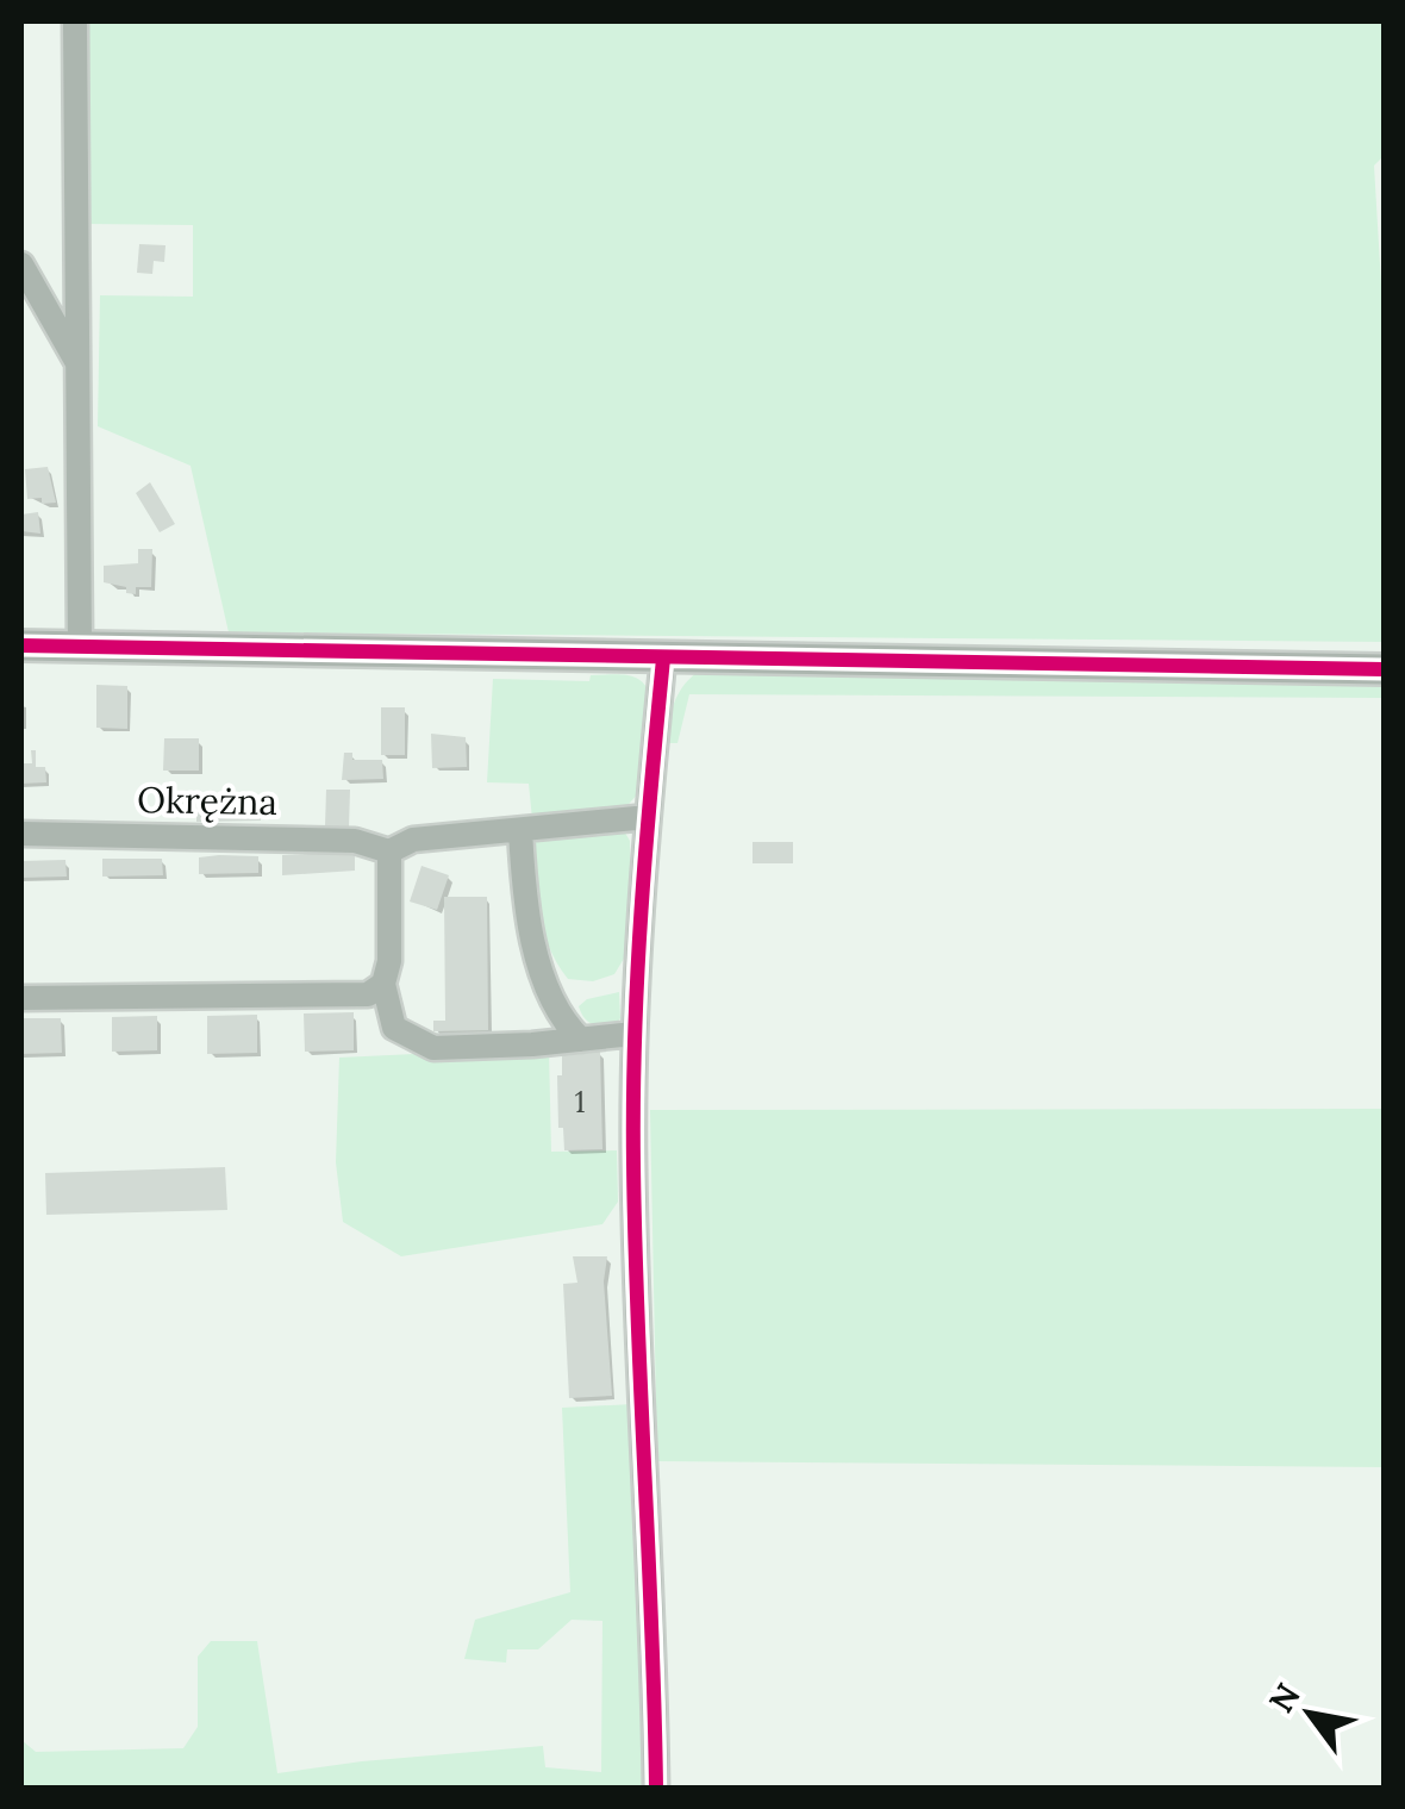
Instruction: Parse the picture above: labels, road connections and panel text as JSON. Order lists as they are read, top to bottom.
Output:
{
  "streets": {
    "street": ["Okrężna"]
  },
  "house_numbers": ["1"],
  "north": "top left"
}
